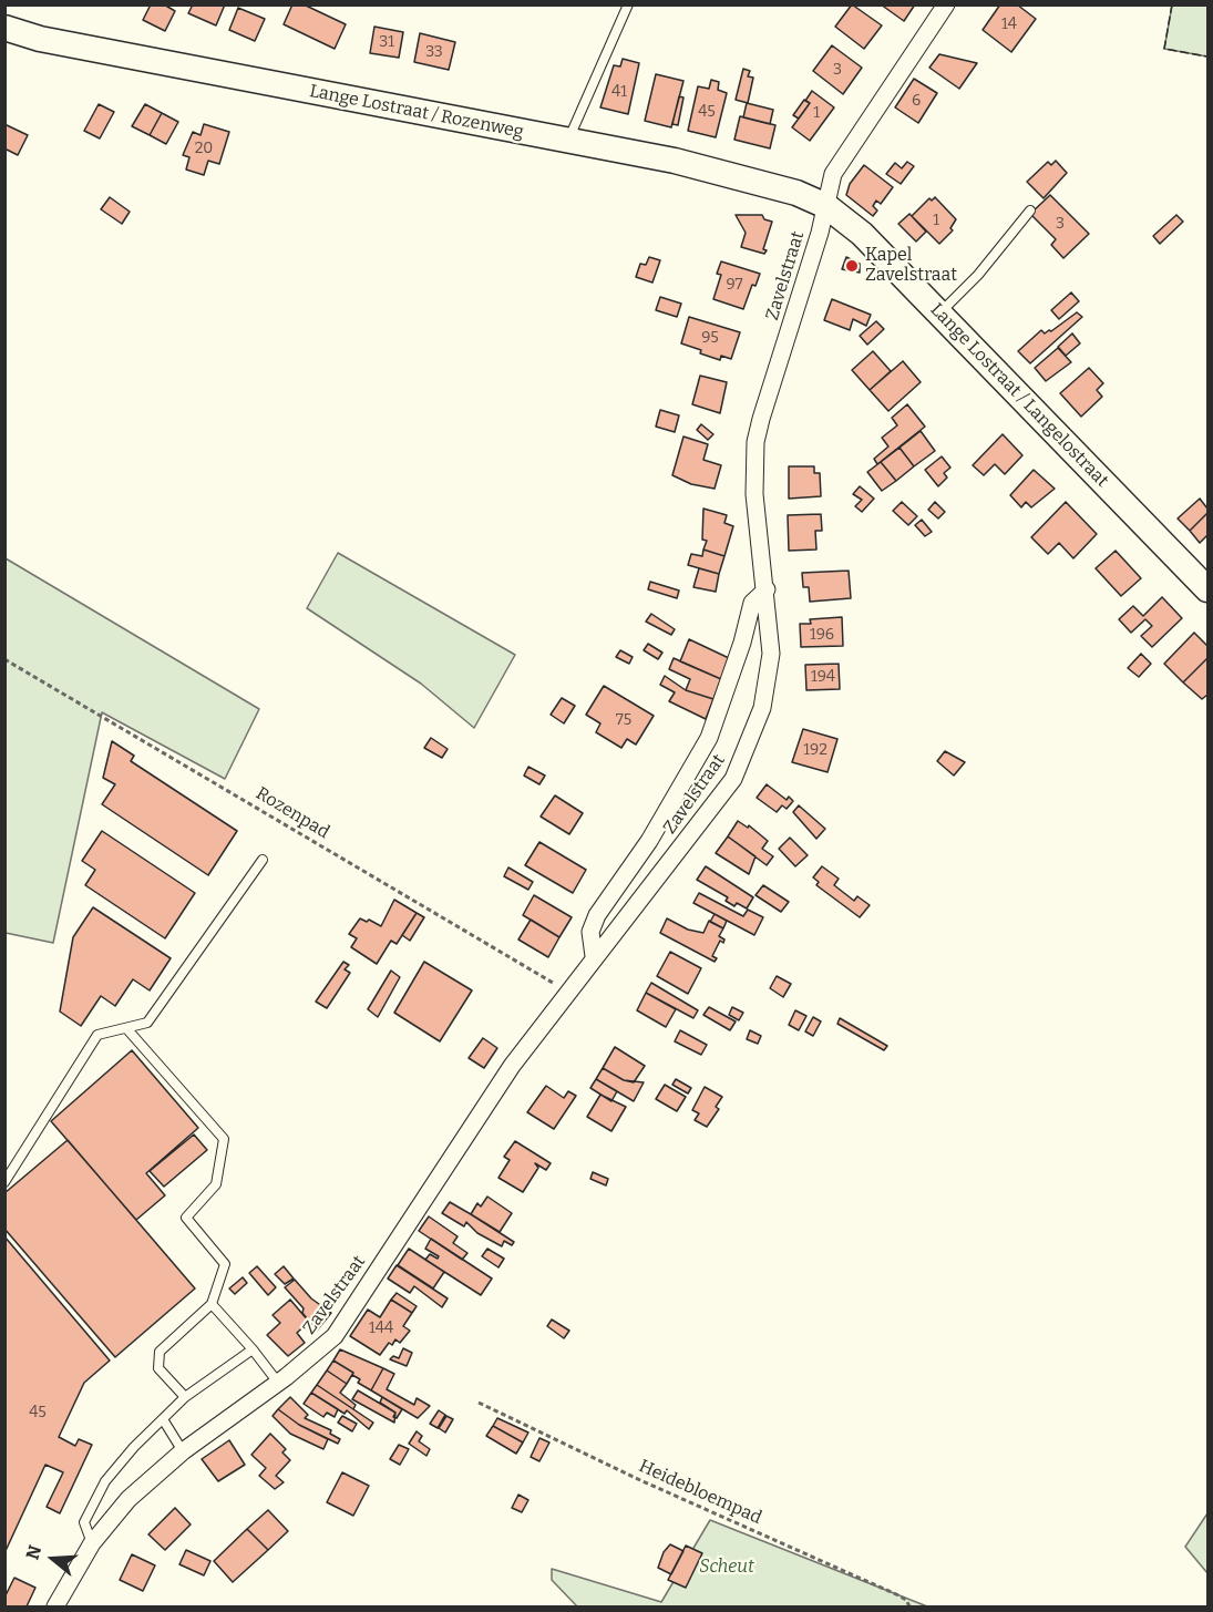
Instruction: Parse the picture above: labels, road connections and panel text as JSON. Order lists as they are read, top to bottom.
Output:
{
  "streets": {
    "street": ["Lange Lostraat / Rozenweg", "Zavelstraat", "Lange Lostraat / Langelostraat"],
    "path": ["Rozenpad", "Heidebloempad"]
  },
  "crossings": [
    ["Lange Lostraat / Rozenweg", "Zavelstraat"],
    ["Lange Lostraat / Rozenweg", "Lange Lostraat / Langelostraat"],
    ["Zavelstraat", "Lange Lostraat / Langelostraat"],
    ["Zavelstraat", "Rozenpad"]
  ],
  "parks": ["Scheut"],
  "places": ["Kapel Zavelstraat"],
  "house_numbers": [
    "14",
    "31",
    "33",
    "3",
    "41",
    "6",
    "45",
    "1",
    "20",
    "1",
    "3",
    "97",
    "95",
    "196",
    "194",
    "75",
    "192",
    "144",
    "45"
  ],
  "north": "left"
}
